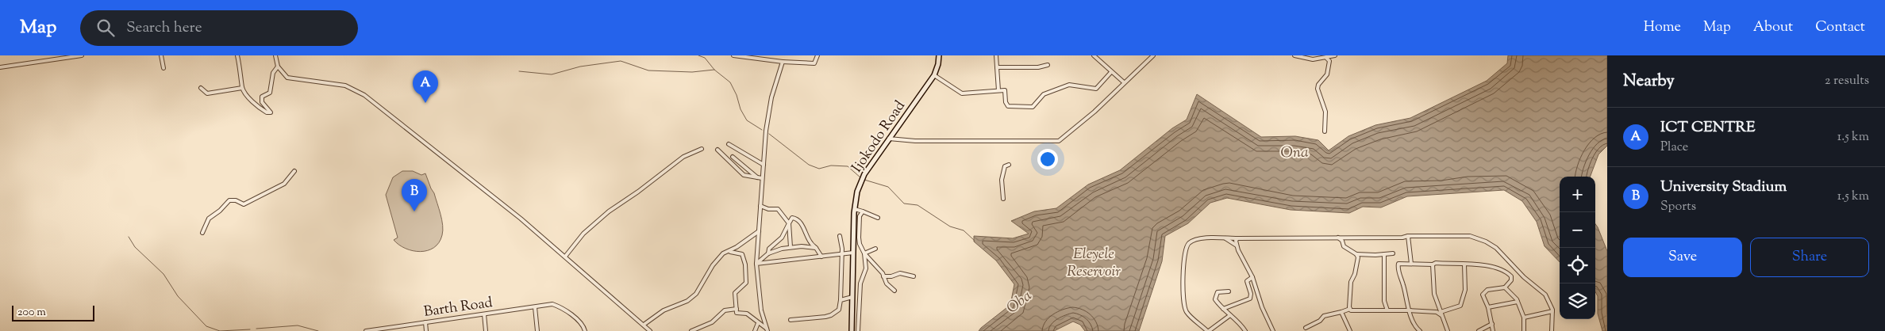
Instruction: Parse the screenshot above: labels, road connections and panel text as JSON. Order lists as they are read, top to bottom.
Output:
{
  "streets": {
    "main road": ["Ijokodo Road"],
    "street": ["Barth Road"]
  },
  "water": ["Ona", "Eleyele Reservoir", "Oba"],
  "scale_bar": "200 m",
  "page": {
    "header": "Map",
    "search": "Search here",
    "nav": [
      "Home",
      "Map",
      "About",
      "Contact"
    ],
    "heading": ["Nearby", "2 results"],
    "pins": ["A", "B"],
    "list": [
      {
        "mark": "A",
        "name": "ICT CENTRE",
        "note": "Place",
        "value": "1.5 km"
      },
      {
        "mark": "B",
        "name": "University Stadium",
        "note": "Sports",
        "value": "1.5 km"
      }
    ],
    "map_buttons": ["+", "−"],
    "buttons": ["Save", "Share"],
    "scale": "200 m"
  }
}
